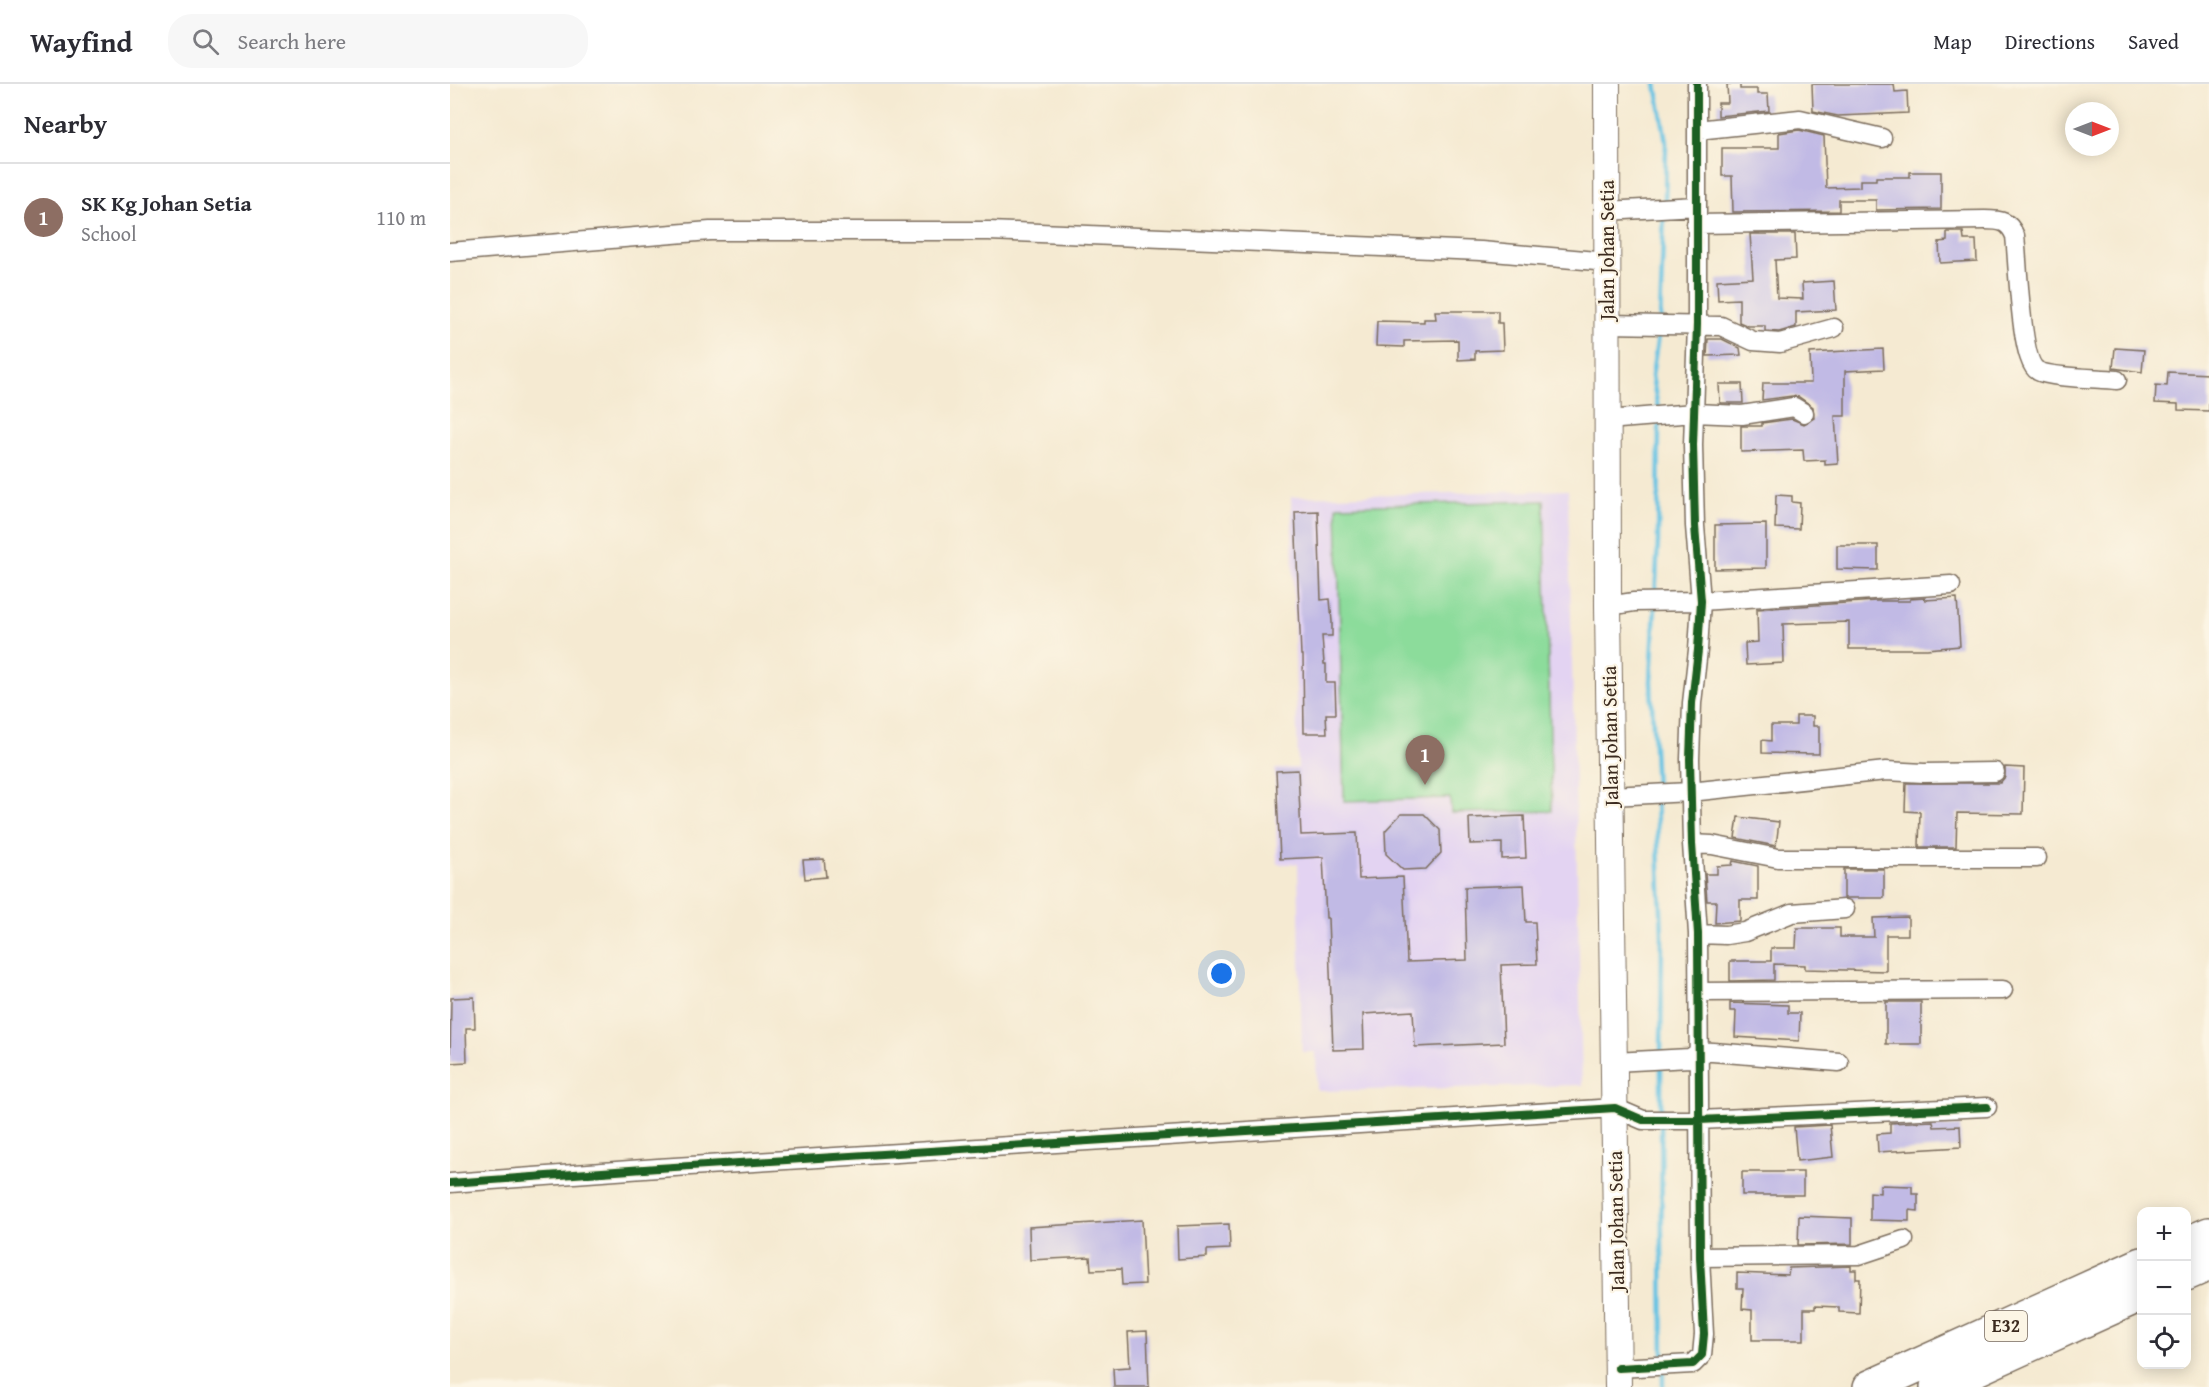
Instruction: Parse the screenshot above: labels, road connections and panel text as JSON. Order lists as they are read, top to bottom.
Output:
{
  "streets": {
    "highway": ["E32"],
    "main road": ["Jalan Johan Setia"]
  },
  "north": "right",
  "page": {
    "header": "Wayfind",
    "search": "Search here",
    "nav": ["Map", "Directions", "Saved"],
    "heading": "Nearby",
    "list": [
      {
        "mark": "1",
        "name": "SK Kg Johan Setia",
        "note": "School",
        "value": "110 m"
      }
    ],
    "pins": "1",
    "map_buttons": ["+", "−"]
  }
}
